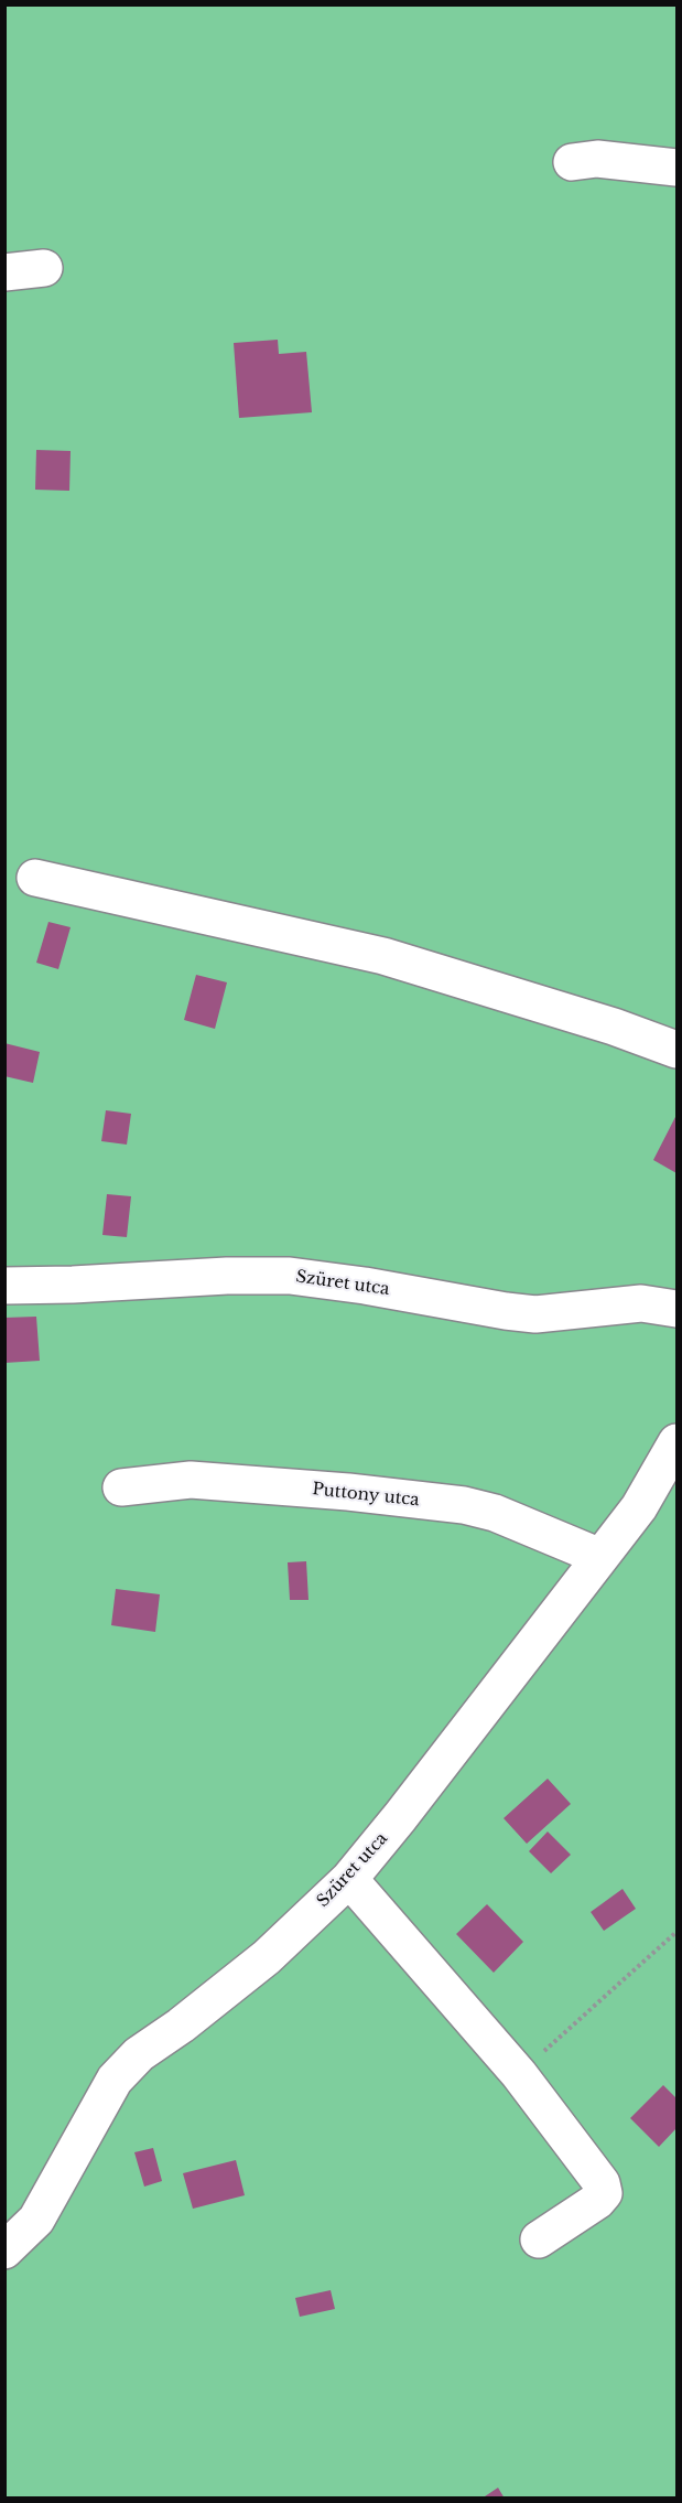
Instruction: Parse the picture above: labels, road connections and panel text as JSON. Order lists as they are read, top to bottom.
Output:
{
  "streets": {
    "street": ["Szüret utca", "Puttony utca"]
  },
  "crossings": [
    ["Szüret utca", "Puttony utca"]
  ]
}
